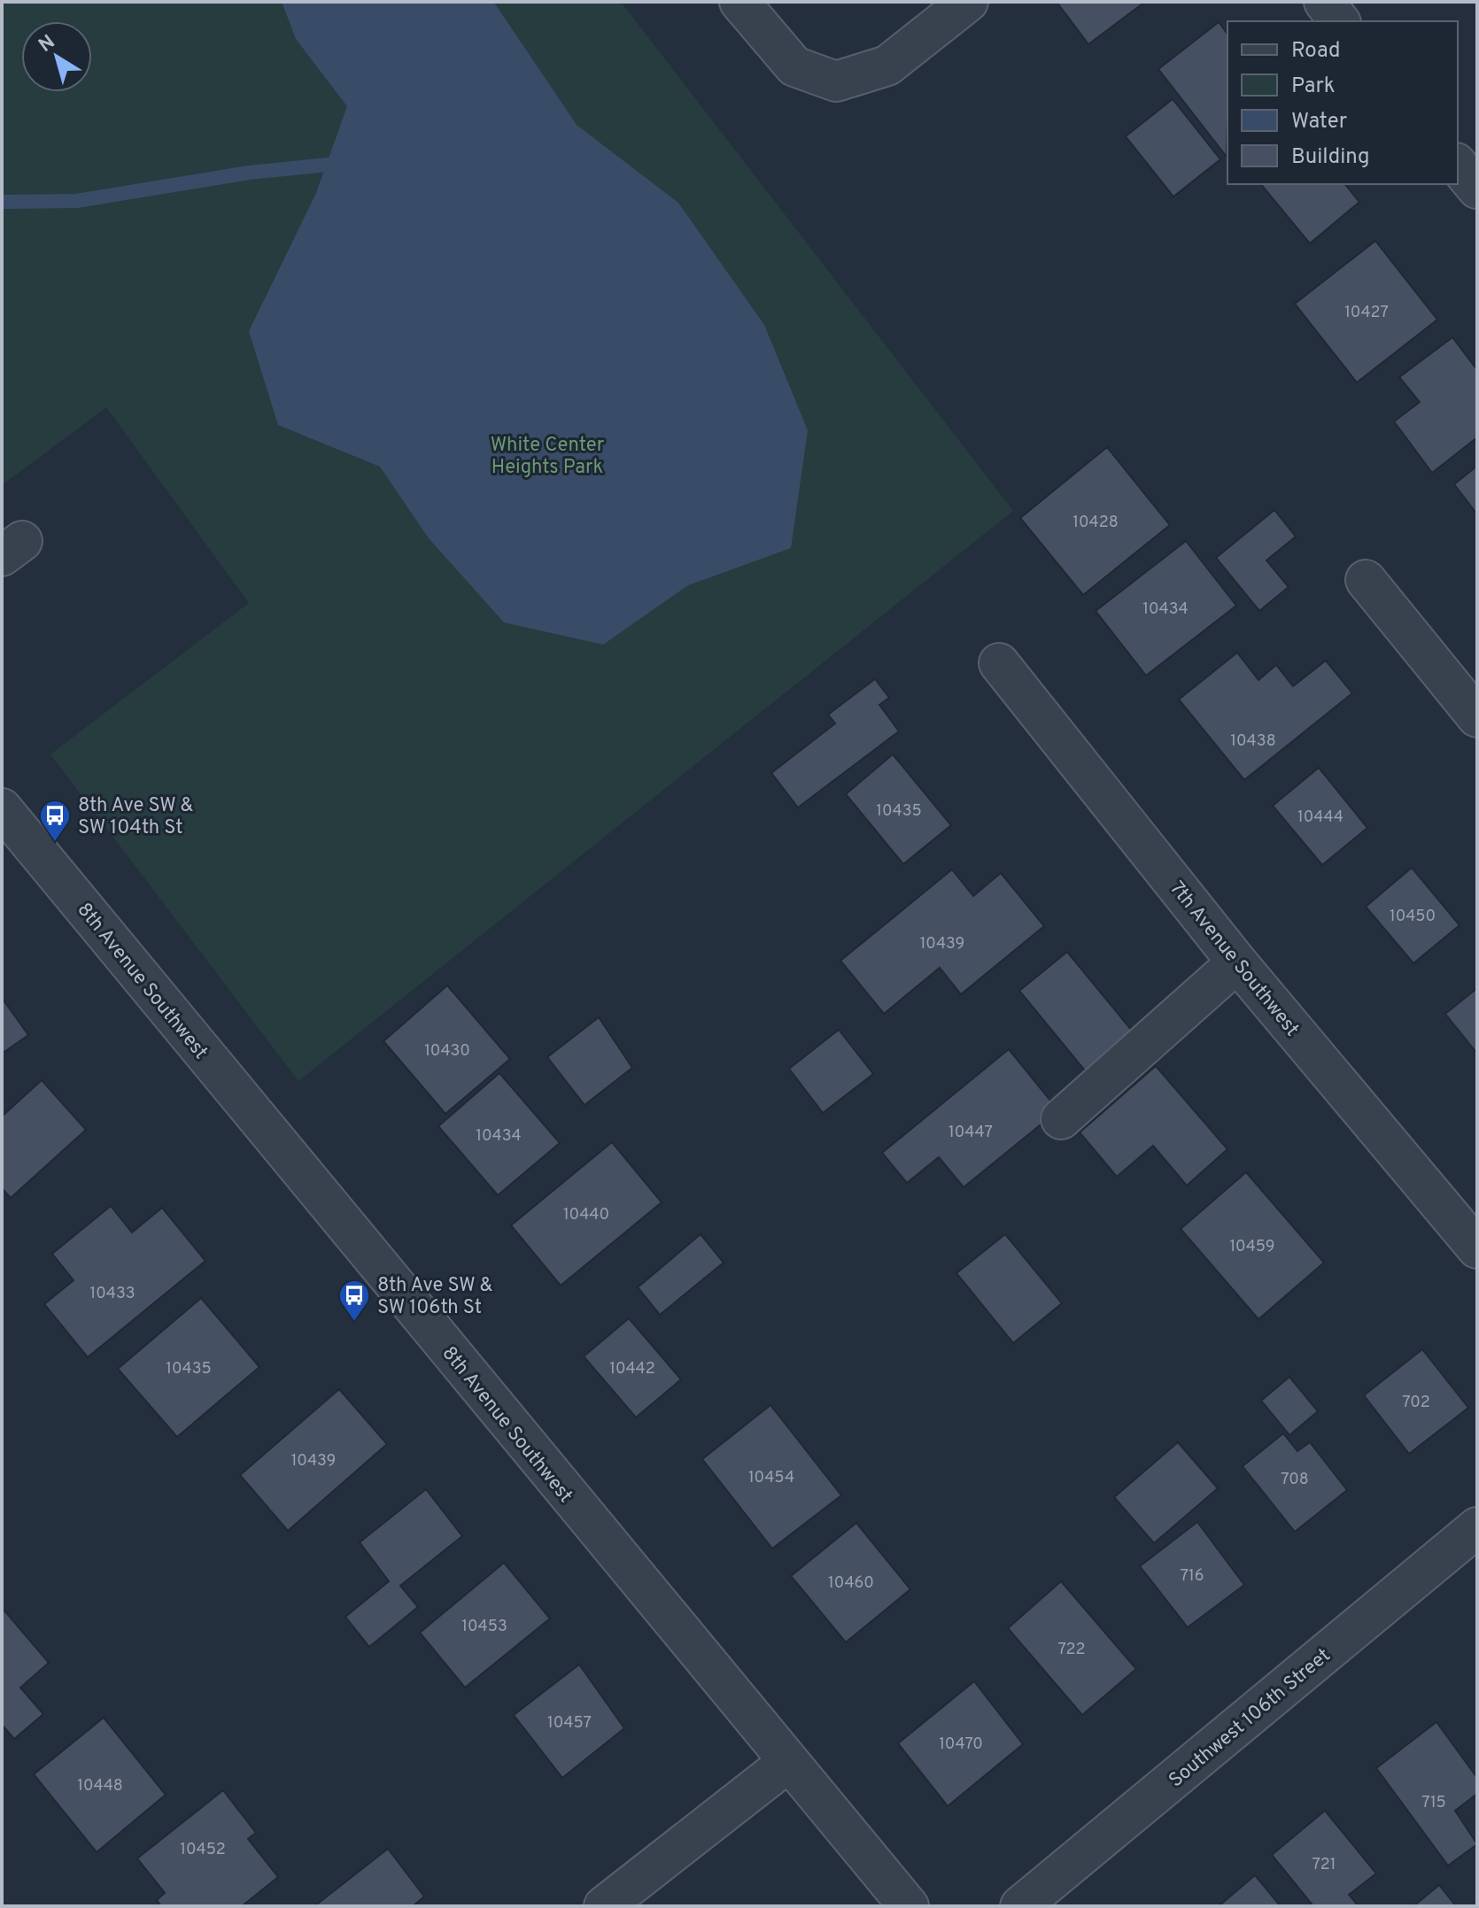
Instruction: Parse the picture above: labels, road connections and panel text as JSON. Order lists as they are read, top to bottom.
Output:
{
  "streets": {
    "street": ["7th Avenue Southwest", "8th Avenue Southwest", "Southwest 106th Street"]
  },
  "parks": ["White Center Heights Park"],
  "places": {
    "bus stop": ["8th Ave SW & SW 104th St", "8th Ave SW & SW 106th St"]
  },
  "house_numbers": [
    "10427",
    "10428",
    "10434",
    "10438",
    "10435",
    "10444",
    "10450",
    "10439",
    "10430",
    "10447",
    "10434",
    "10440",
    "10459",
    "10433",
    "10435",
    "10442",
    "702",
    "10439",
    "10454",
    "708",
    "716",
    "10460",
    "10453",
    "722",
    "10457",
    "10470",
    "10448",
    "715",
    "10452",
    "721"
  ],
  "legend": [
    "Road",
    "Park",
    "Water",
    "Building"
  ],
  "north": "top left"
}
